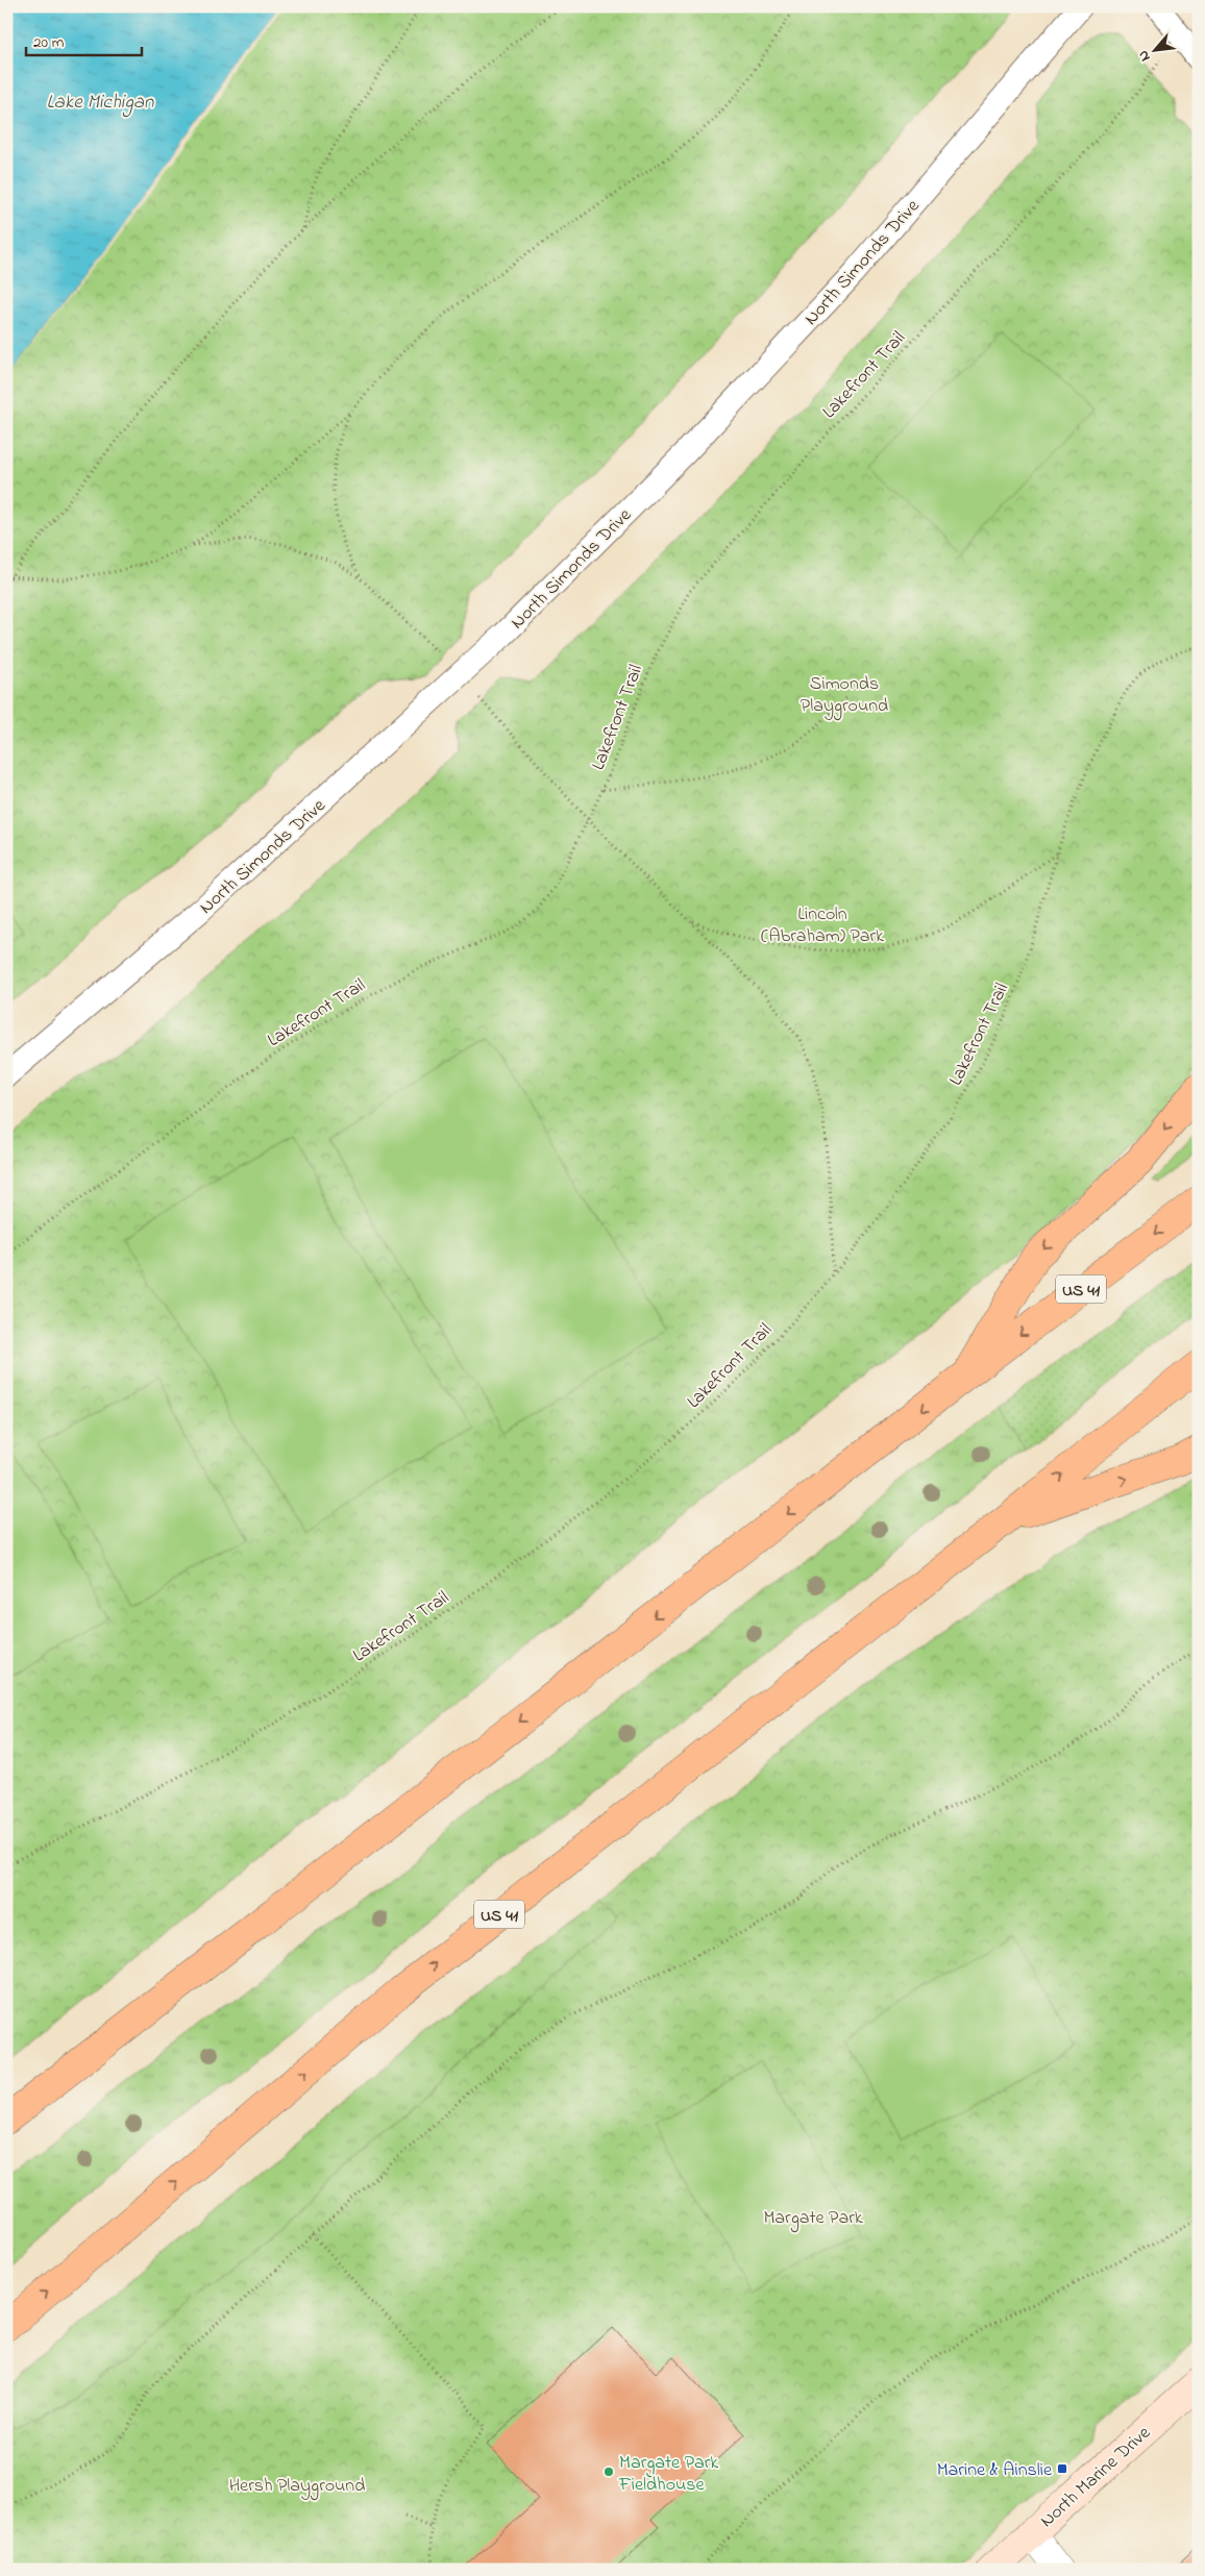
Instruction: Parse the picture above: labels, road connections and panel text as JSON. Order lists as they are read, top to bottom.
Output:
{
  "streets": {
    "highway": ["US 41"],
    "street": ["North Marine Drive"],
    "lane": ["North Simonds Drive"],
    "path": ["Lakefront Trail"]
  },
  "water": ["Lake Michigan"],
  "parks": [
    "Simonds Playground",
    "Lincoln (Abraham) Park",
    "Margate Park",
    "Hersh Playground"
  ],
  "places": {
    "transit": ["Marine & Ainslie"],
    "other": ["Margate Park Fieldhouse"]
  },
  "scale_bar": "20 m",
  "north": "bottom left"
}
